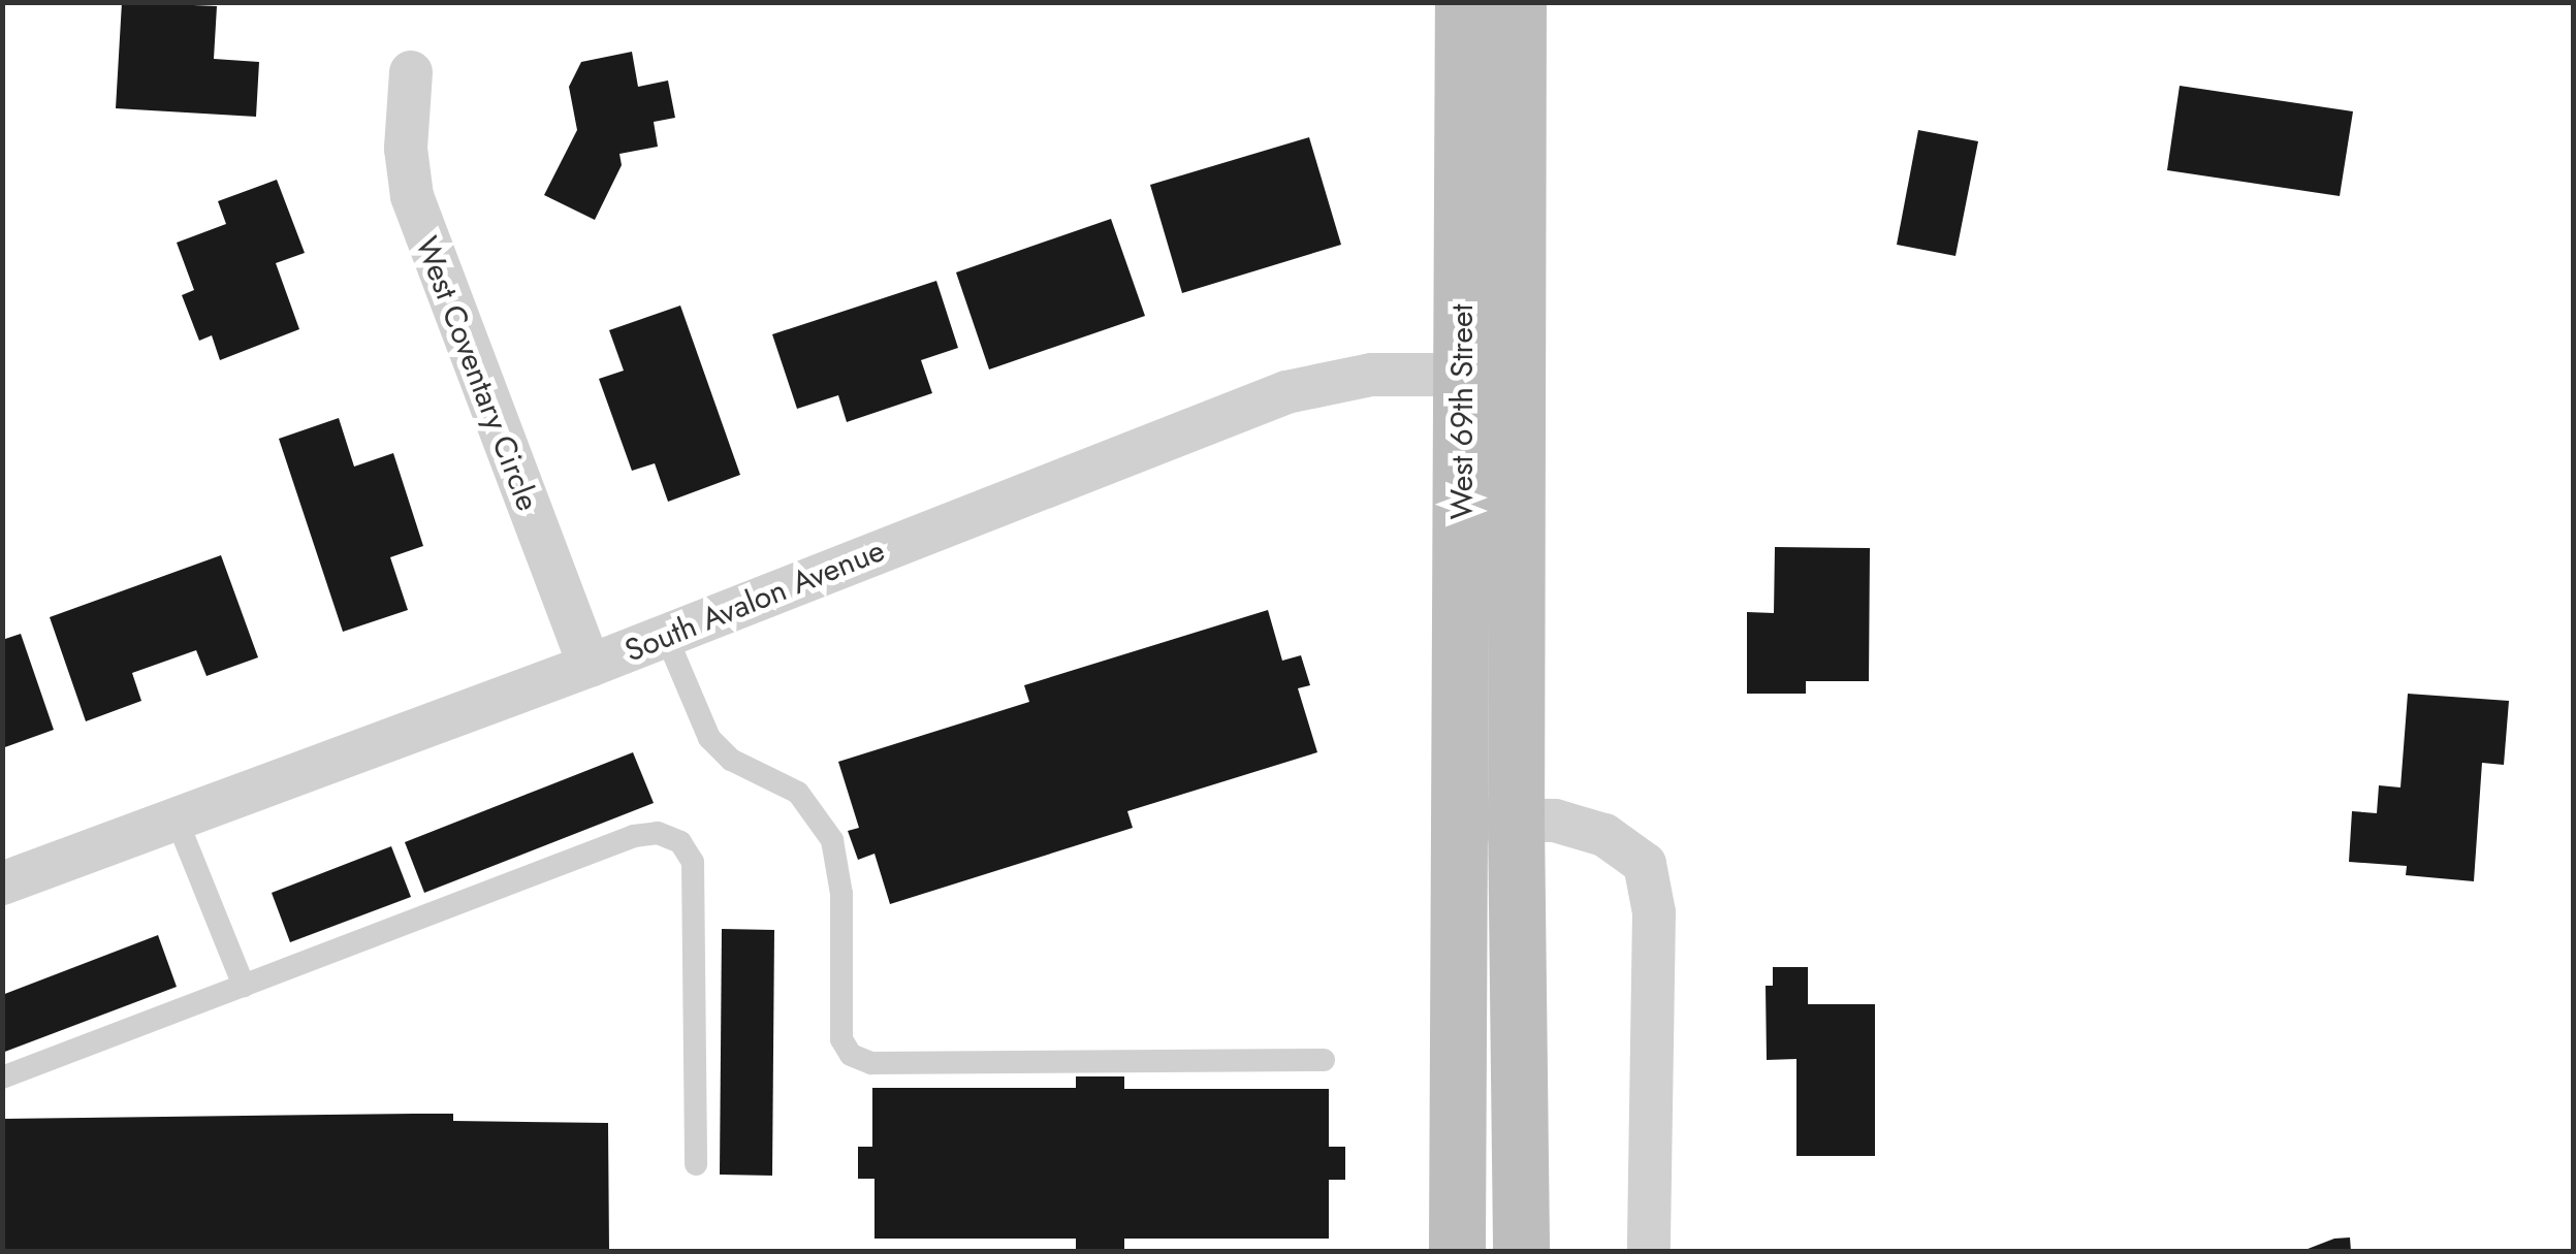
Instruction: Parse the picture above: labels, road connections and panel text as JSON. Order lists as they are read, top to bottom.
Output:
{
  "streets": {
    "main road": ["West 69th Street"],
    "street": ["West Coventary Circle", "South Avalon Avenue"]
  },
  "crossings": [
    ["West Coventary Circle", "South Avalon Avenue"],
    ["West 69th Street", "South Avalon Avenue"]
  ]
}
